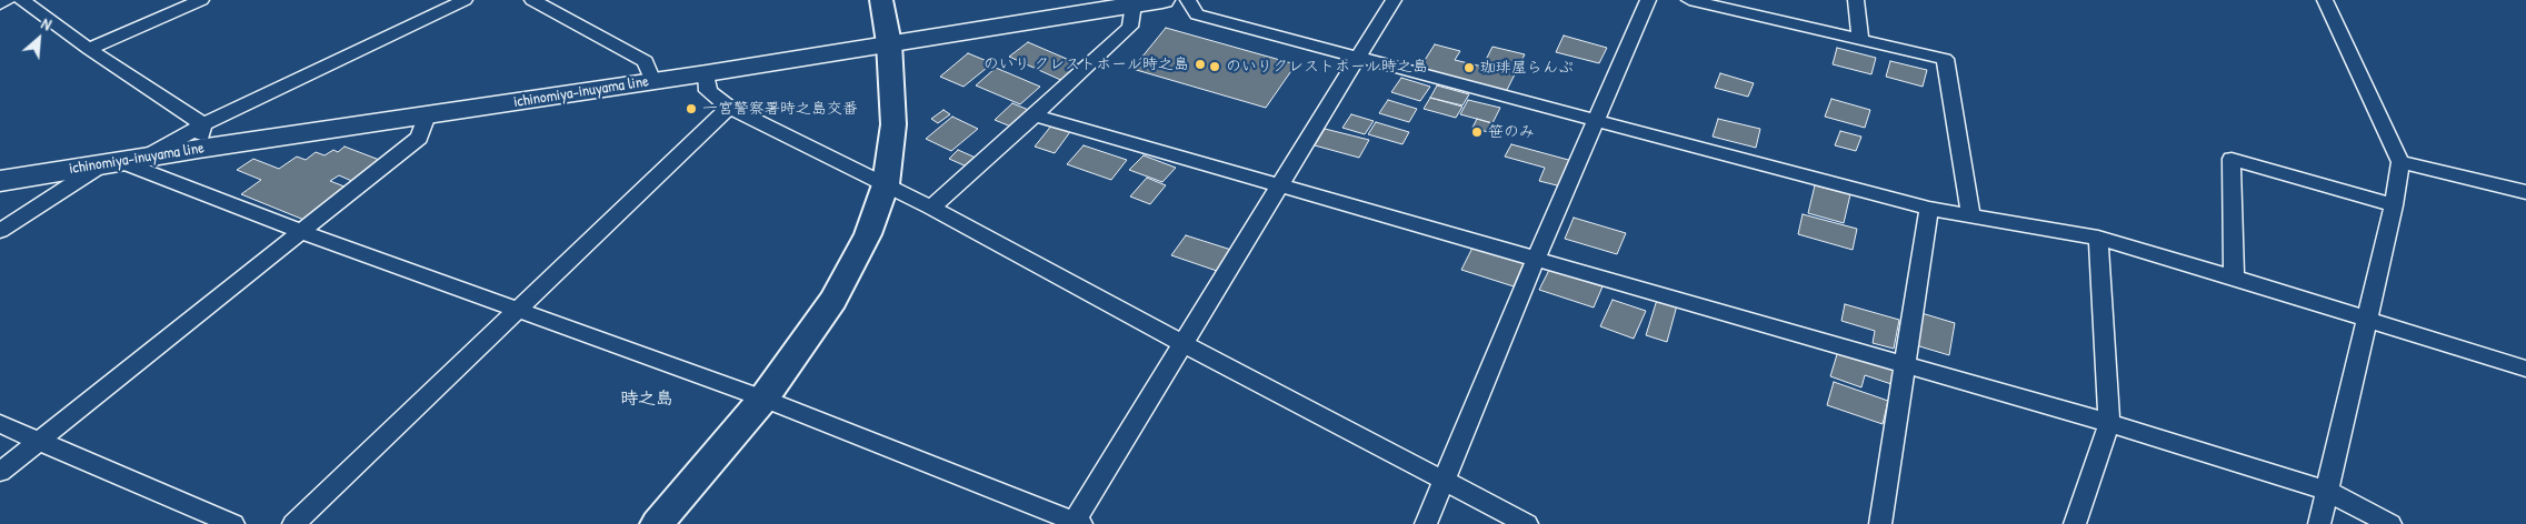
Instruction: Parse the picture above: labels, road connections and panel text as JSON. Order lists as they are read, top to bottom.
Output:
{
  "streets": {
    "main road": ["ichinomiya-inuyama line"]
  },
  "districts": ["時之島"],
  "places": [
    "のいり クレストホール時之島",
    "のいりクレストホール時之島",
    "珈琲屋らんぷ",
    "一宮警察署時之島交番",
    "笹のみ"
  ],
  "north": "top right"
}
